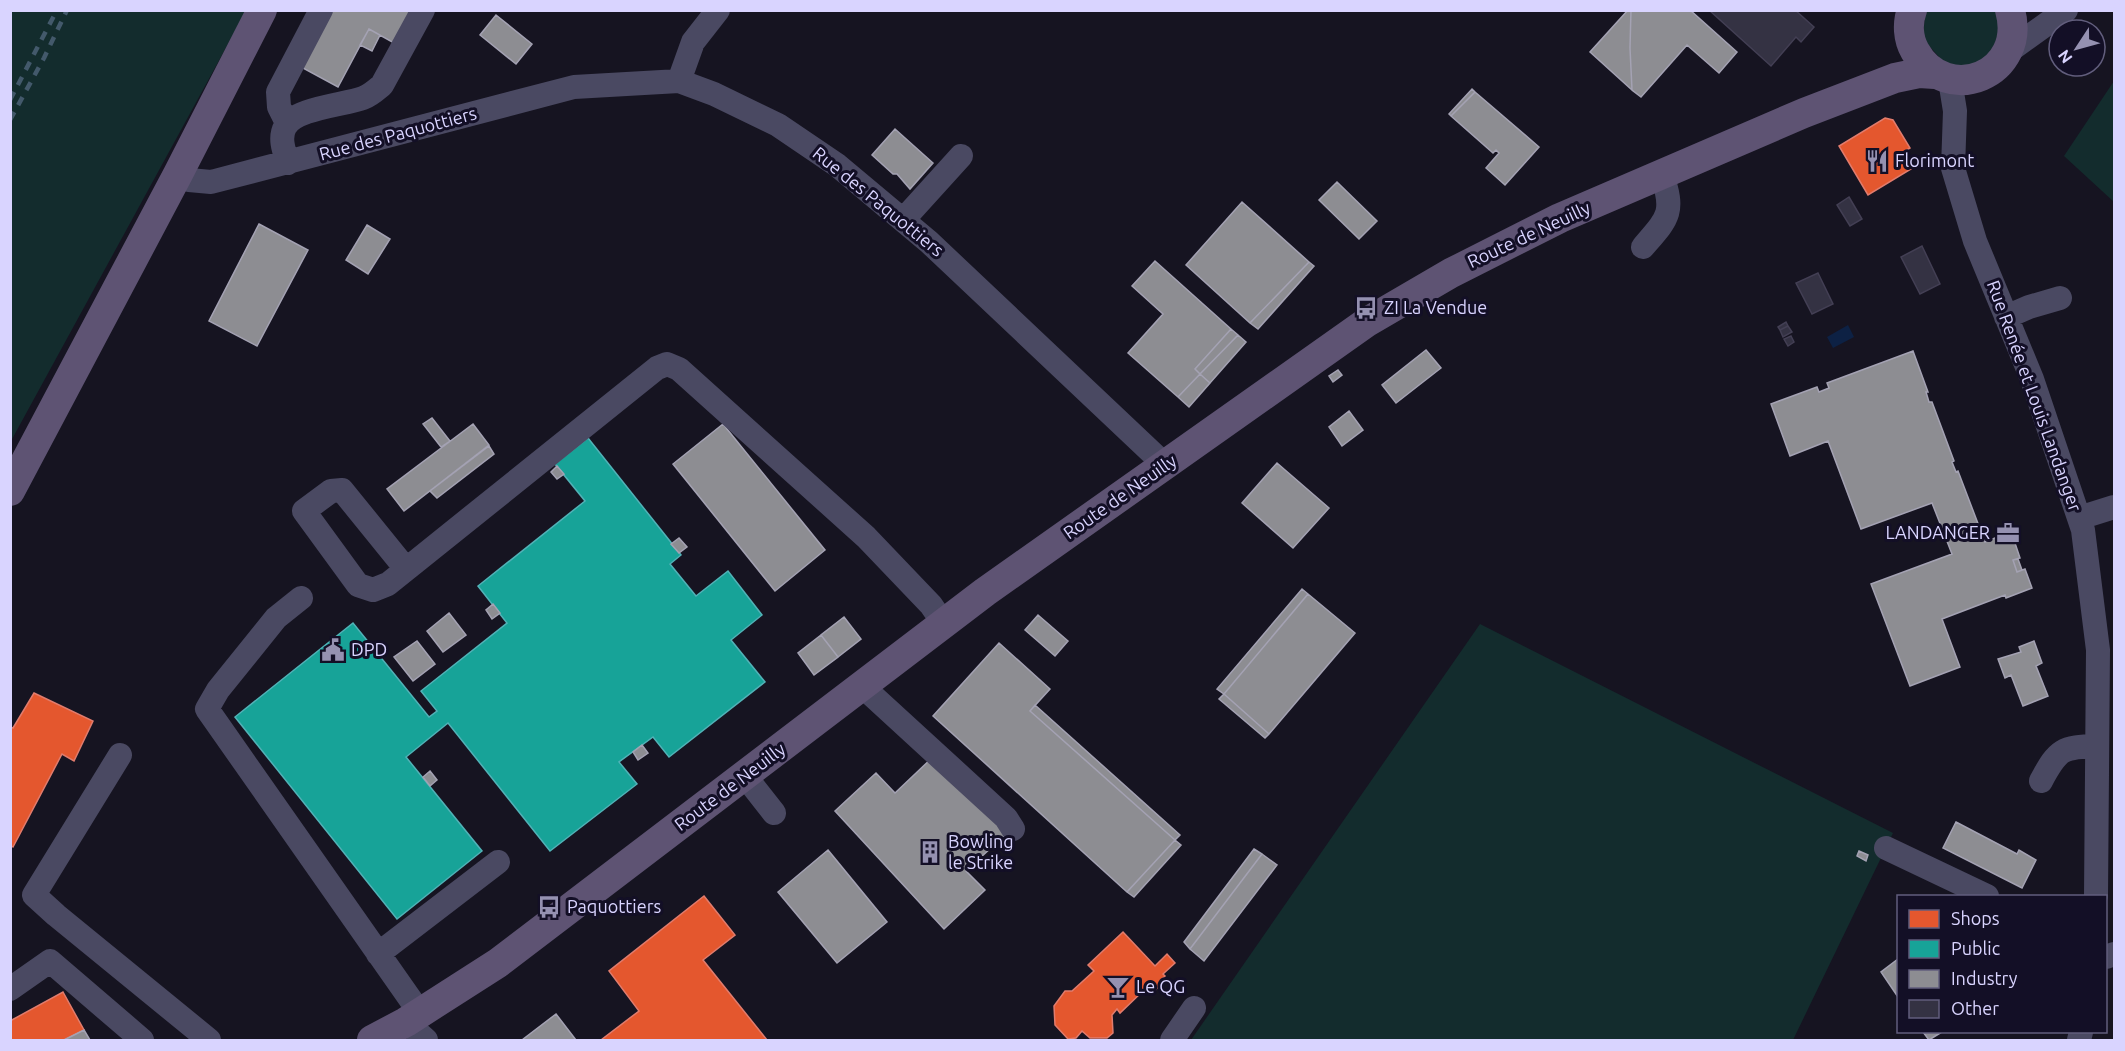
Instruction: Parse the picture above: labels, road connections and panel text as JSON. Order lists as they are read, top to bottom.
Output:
{
  "streets": {
    "main road": ["Route de Neuilly"],
    "street": ["Rue des Paquottiers", "Rue Renée et Louis Landanger"]
  },
  "crossings": [
    ["Rue des Paquottiers", "Route de Neuilly"],
    ["Route de Neuilly", "Rue Renée et Louis Landanger"]
  ],
  "places": {
    "restaurant": ["Florimont"],
    "bus stop": ["ZI La Vendue", "Paquottiers"],
    "office": ["LANDANGER"],
    "public building": ["DPD"],
    "building": ["Bowling le Strike"],
    "bar": ["Le QG"]
  },
  "legend": [
    "Shops",
    "Public",
    "Industry",
    "Other"
  ],
  "north": "bottom left"
}
